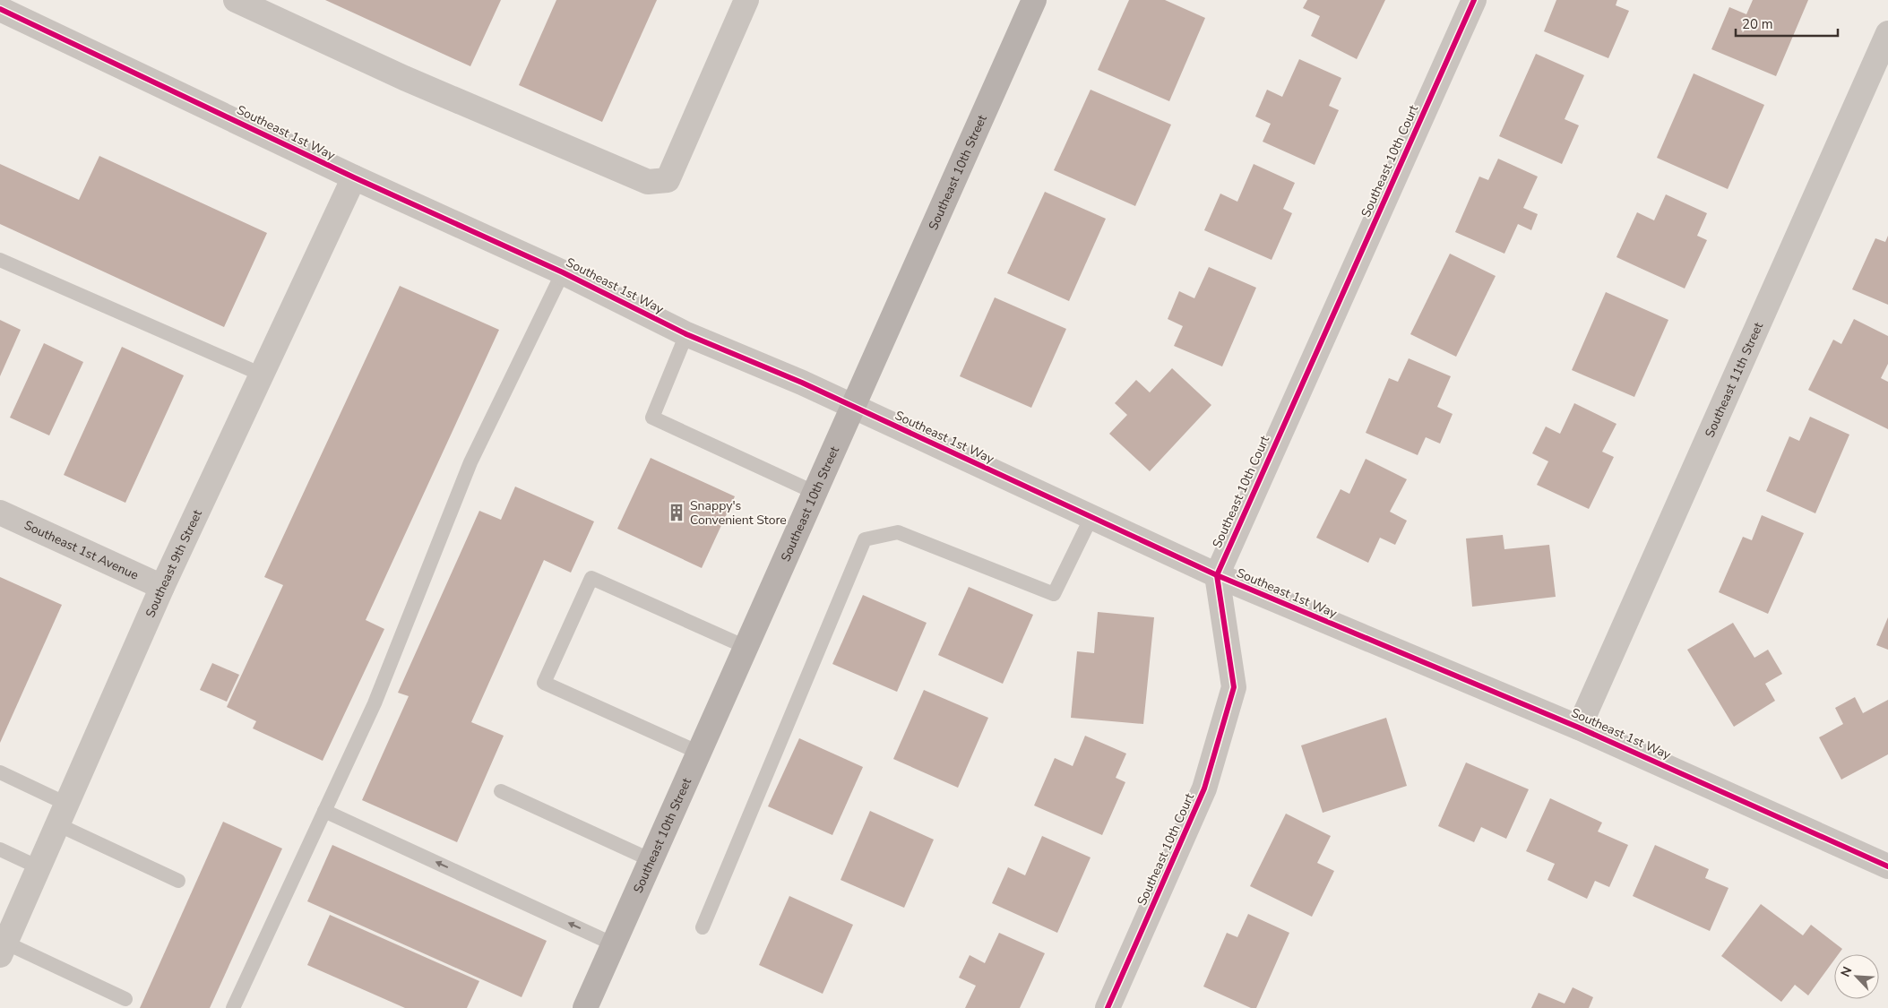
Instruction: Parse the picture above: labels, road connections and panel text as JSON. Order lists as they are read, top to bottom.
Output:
{
  "streets": {
    "main road": ["Southeast 10th Street"],
    "street": [
      "Southeast 1st Way",
      "Southeast 10th Court",
      "Southeast 11th Street",
      "Southeast 1st Avenue",
      "Southeast 9th Street"
    ]
  },
  "crossings": [
    ["Southeast 1st Way", "Southeast 10th Court"],
    ["Southeast 1st Way", "Southeast 10th Street"],
    ["Southeast 1st Way", "Southeast 11th Street"],
    ["Southeast 1st Way", "Southeast 9th Street"],
    ["Southeast 1st Avenue", "Southeast 9th Street"]
  ],
  "places": {
    "building": ["Snappy's Convenient Store"]
  },
  "scale_bar": "20 m",
  "north": "top left"
}
